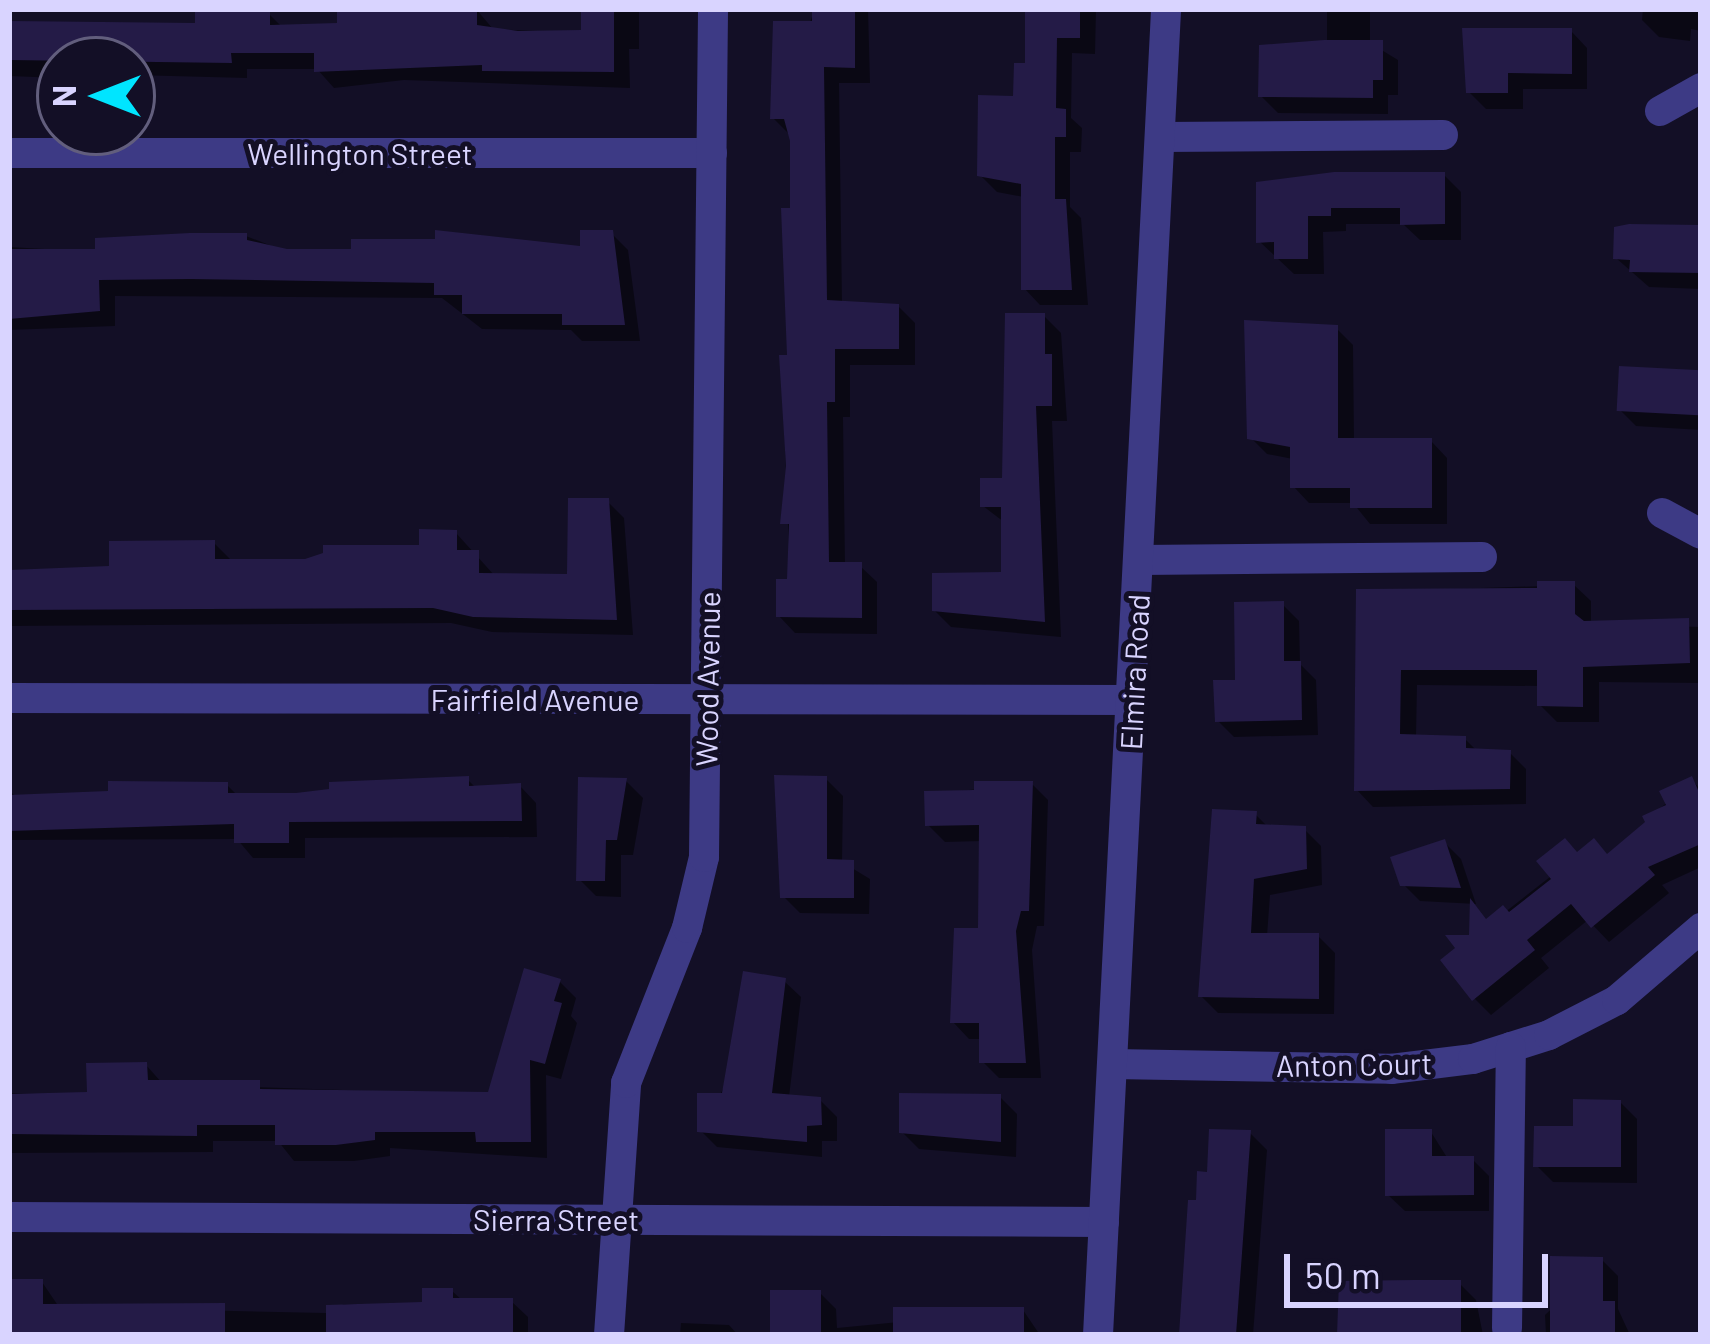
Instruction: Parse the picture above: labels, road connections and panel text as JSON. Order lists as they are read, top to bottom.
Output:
{
  "streets": {
    "street": [
      "Wellington Street",
      "Elmira Road",
      "Wood Avenue",
      "Fairfield Avenue",
      "Anton Court",
      "Sierra Street"
    ]
  },
  "crossings": [
    ["Wellington Street", "Wood Avenue"],
    ["Elmira Road", "Fairfield Avenue"],
    ["Elmira Road", "Anton Court"],
    ["Elmira Road", "Sierra Street"],
    ["Wood Avenue", "Fairfield Avenue"],
    ["Wood Avenue", "Sierra Street"]
  ],
  "scale_bar": "50 m",
  "north": "left"
}
